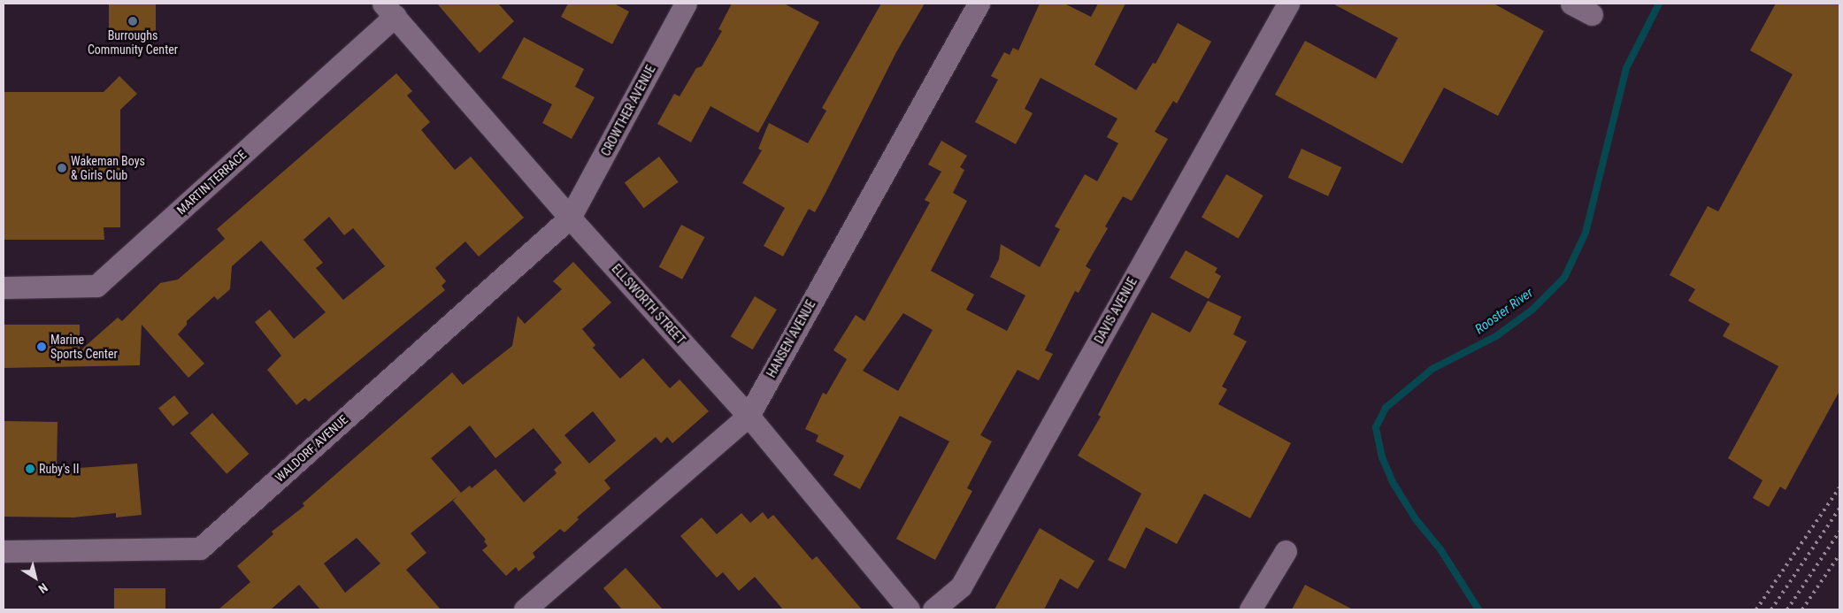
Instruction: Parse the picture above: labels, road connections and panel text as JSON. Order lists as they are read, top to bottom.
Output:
{
  "streets": {
    "street": [
      "CROWTHER AVENUE",
      "MARTIN TERRACE",
      "ELLSWORTH STREET",
      "DAVIS AVENUE",
      "HANSEN AVENUE",
      "WALDORF AVENUE"
    ]
  },
  "crossings": [
    ["CROWTHER AVENUE", "ELLSWORTH STREET"],
    ["CROWTHER AVENUE", "WALDORF AVENUE"],
    ["MARTIN TERRACE", "ELLSWORTH STREET"],
    ["ELLSWORTH STREET", "HANSEN AVENUE"],
    ["ELLSWORTH STREET", "WALDORF AVENUE"]
  ],
  "water": ["Rooster River"],
  "places": [
    "Burroughs Community Center",
    "Wakeman Boys & Girls Club",
    "Marine Sports Center",
    "Ruby's II"
  ],
  "north": "bottom right"
}
